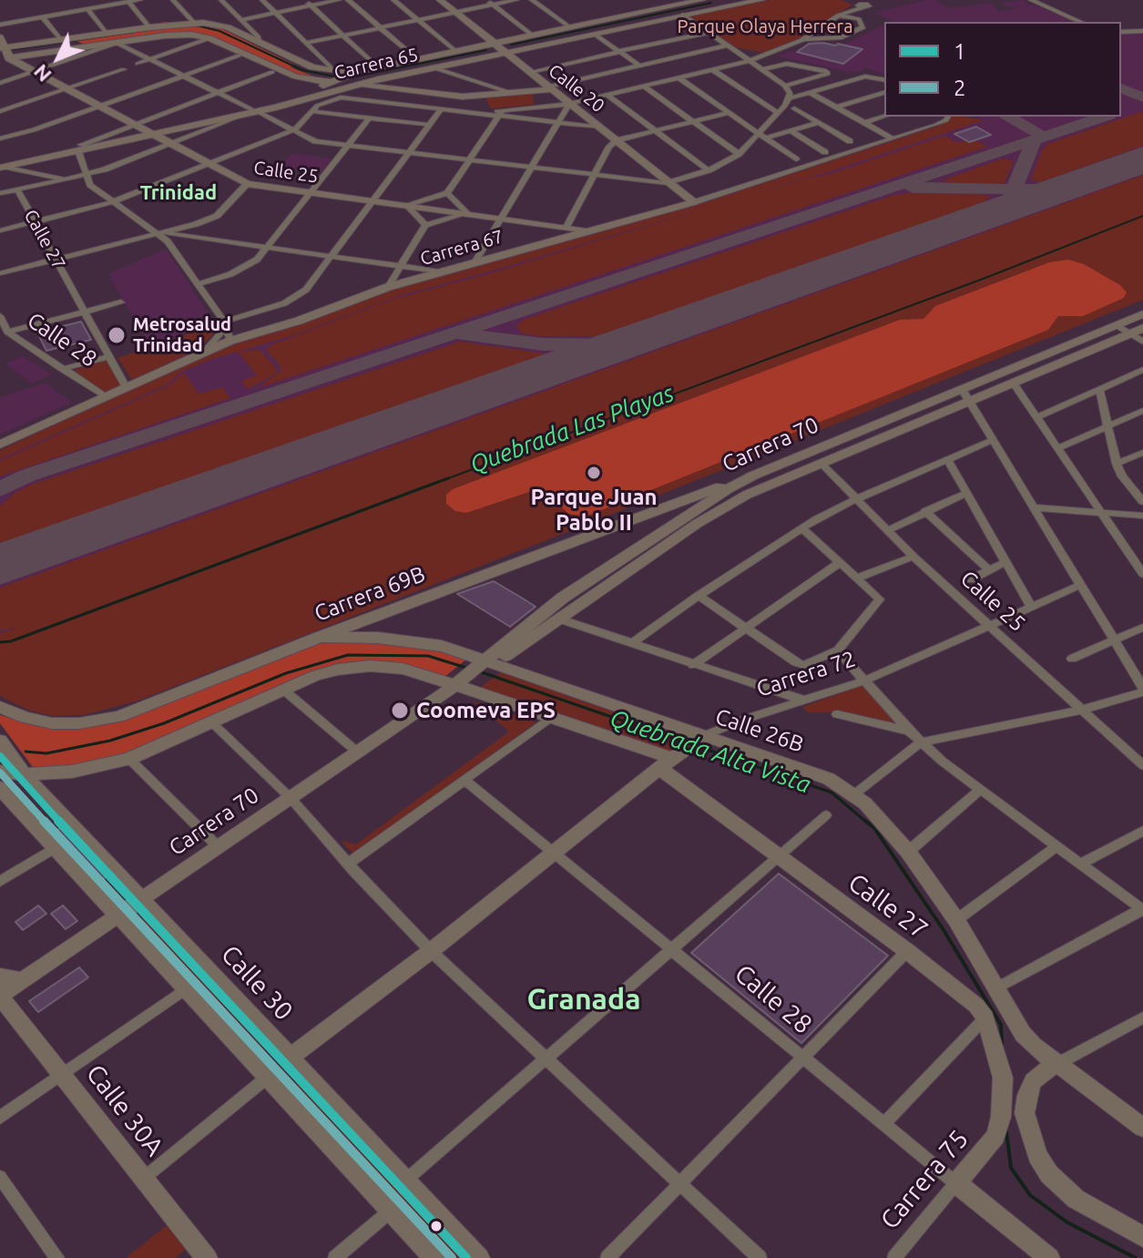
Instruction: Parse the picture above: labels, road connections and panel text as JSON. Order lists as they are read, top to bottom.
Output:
{
  "streets": {
    "street": [
      "Carrera 65",
      "Calle 20",
      "Calle 25",
      "Calle 27",
      "Carrera 67",
      "Calle 28",
      "Carrera 70",
      "Carrera 69B",
      "Carrera 72",
      "Calle 26B",
      "Calle 30",
      "Calle 30A",
      "Carrera 75"
    ]
  },
  "crossings": [
    ["Carrera 65", "Calle 20"],
    ["Carrera 65", "Calle 25"],
    ["Carrera 65", "Calle 27"],
    ["Calle 20", "Carrera 67"],
    ["Calle 25", "Carrera 67"],
    ["Calle 25", "Carrera 70"],
    ["Calle 25", "Carrera 72"],
    ["Calle 27", "Carrera 67"],
    ["Calle 27", "Carrera 70"],
    ["Calle 27", "Carrera 72"],
    ["Calle 27", "Carrera 75"],
    ["Carrera 67", "Calle 28"],
    ["Calle 28", "Carrera 72"],
    ["Calle 28", "Carrera 75"],
    ["Carrera 70", "Carrera 69B"],
    ["Carrera 70", "Calle 26B"],
    ["Carrera 70", "Calle 30"],
    ["Carrera 70", "Calle 30A"],
    ["Carrera 69B", "Calle 26B"],
    ["Carrera 72", "Calle 26B"],
    ["Carrera 72", "Calle 30"]
  ],
  "districts": ["Trinidad", "Granada"],
  "water": ["Quebrada Las Playas", "Quebrada Alta Vista"],
  "parks": ["Parque Olaya Herrera"],
  "places": ["Metrosalud Trinidad", "Parque Juan Pablo II", "Coomeva EPS"],
  "lines": ["transit line 1", "transit line 2"],
  "legend": ["1", "2"],
  "north": "bottom left"
}
